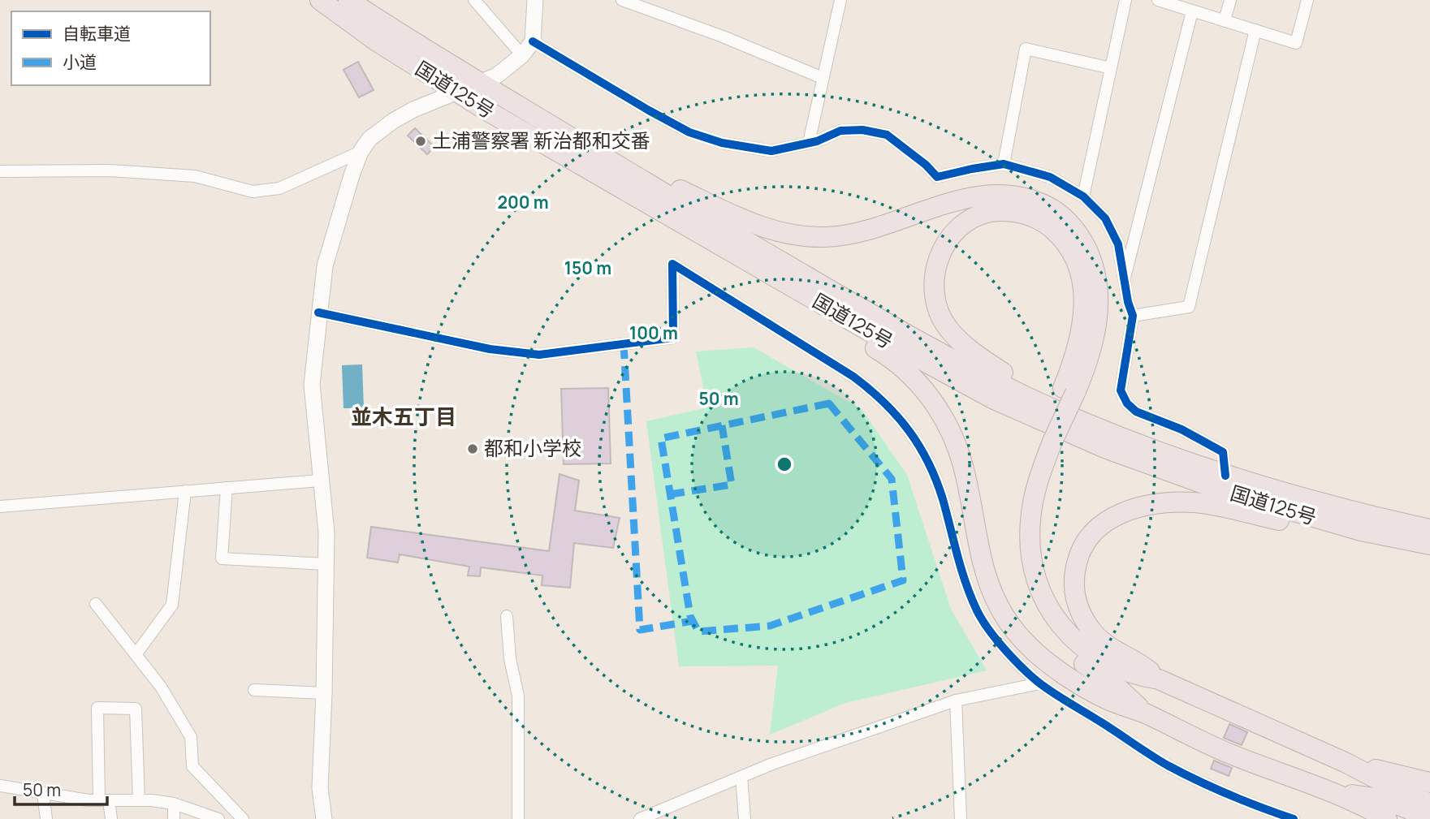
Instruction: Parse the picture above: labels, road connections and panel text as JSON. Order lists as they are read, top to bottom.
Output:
{
  "streets": {
    "highway": ["国道125号"]
  },
  "districts": ["並木五丁目"],
  "places": ["土浦警察署 新治都和交番", "都和小学校"],
  "legend": ["自転車道", "小道"],
  "scale_bar": "50 m",
  "rings": [
    "200 m",
    "150 m",
    "100 m",
    "50 m"
  ]
}
